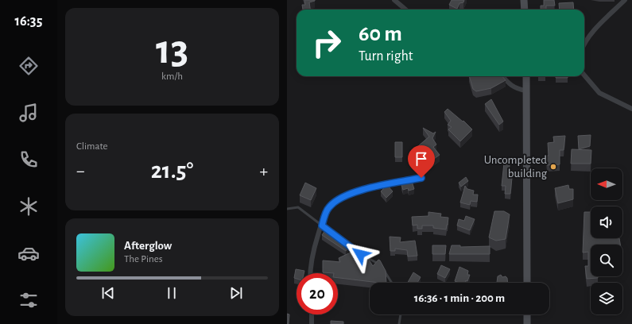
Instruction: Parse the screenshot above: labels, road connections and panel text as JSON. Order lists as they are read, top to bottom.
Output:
{
  "places": ["Uncompleted building"],
  "north": "left",
  "page": {
    "tabs": "16:35",
    "tile": [
      ["13", "km/h"],
      "Climate"
    ],
    "turn": ["60 m", "Turn right"],
    "heat": ["−", "21.5°", "+"],
    "song": ["Afterglow", "The Pines"],
    "limit": "20",
    "trip": "16:36 · 1 min · 200 m"
  }
}
